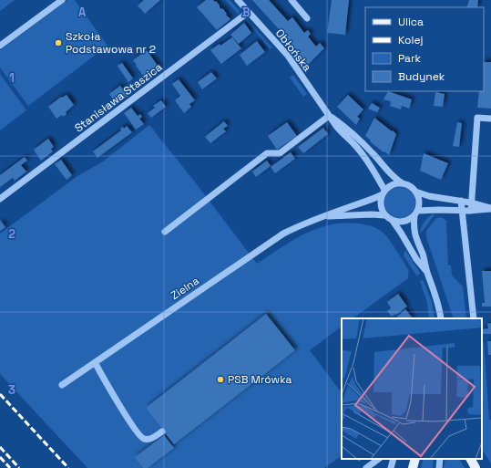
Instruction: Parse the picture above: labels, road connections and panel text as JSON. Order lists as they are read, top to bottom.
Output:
{
  "streets": {
    "street": ["Obłońska", "Stanisława Staszica", "Zielna"]
  },
  "crossings": [
    ["Obłońska", "Stanisława Staszica"],
    ["Obłońska", "Zielna"]
  ],
  "places": ["Szkoła Podstawowa nr 2", "PSB Mrówka"],
  "legend": [
    "Ulica",
    "Kolej",
    "Park",
    "Budynek"
  ],
  "grid": {
    "columns": ["A", "B"],
    "rows": ["1", "2", "3"]
  }
}
